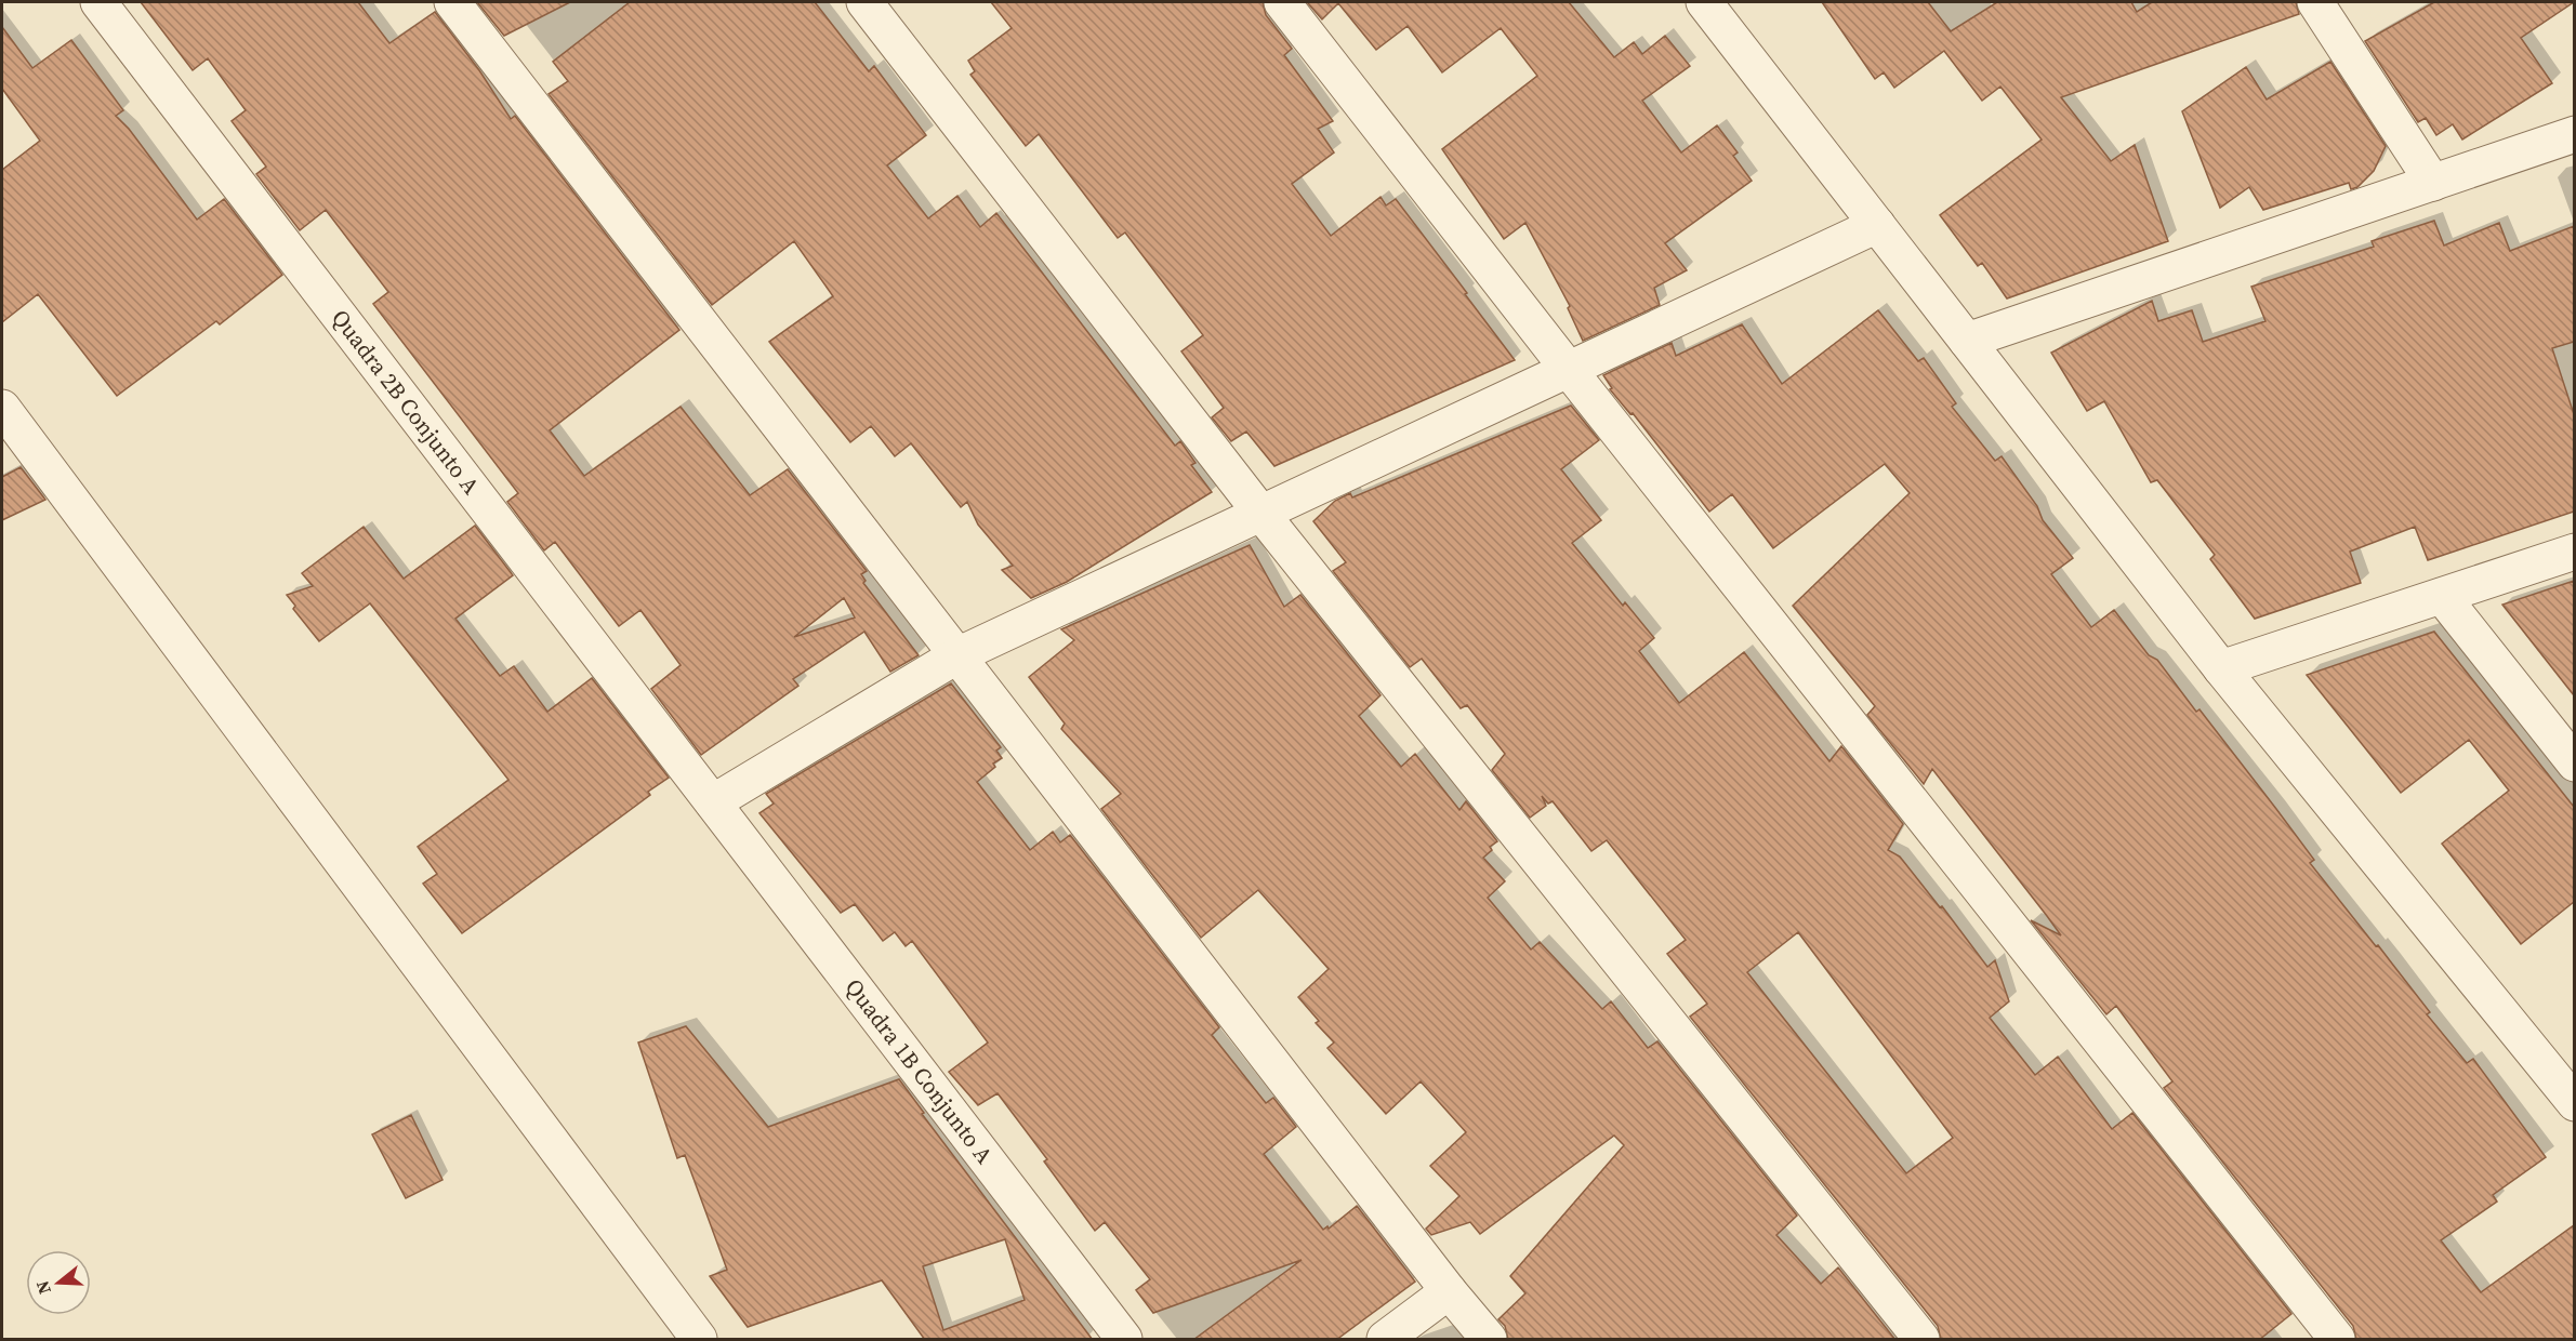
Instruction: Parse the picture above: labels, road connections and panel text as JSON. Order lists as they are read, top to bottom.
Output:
{
  "streets": {
    "street": ["Quadra 2B Conjunto A", "Quadra 1B Conjunto A"]
  },
  "crossings": [
    ["Quadra 2B Conjunto A", "Quadra 1B Conjunto A"]
  ],
  "north": "left"
}
